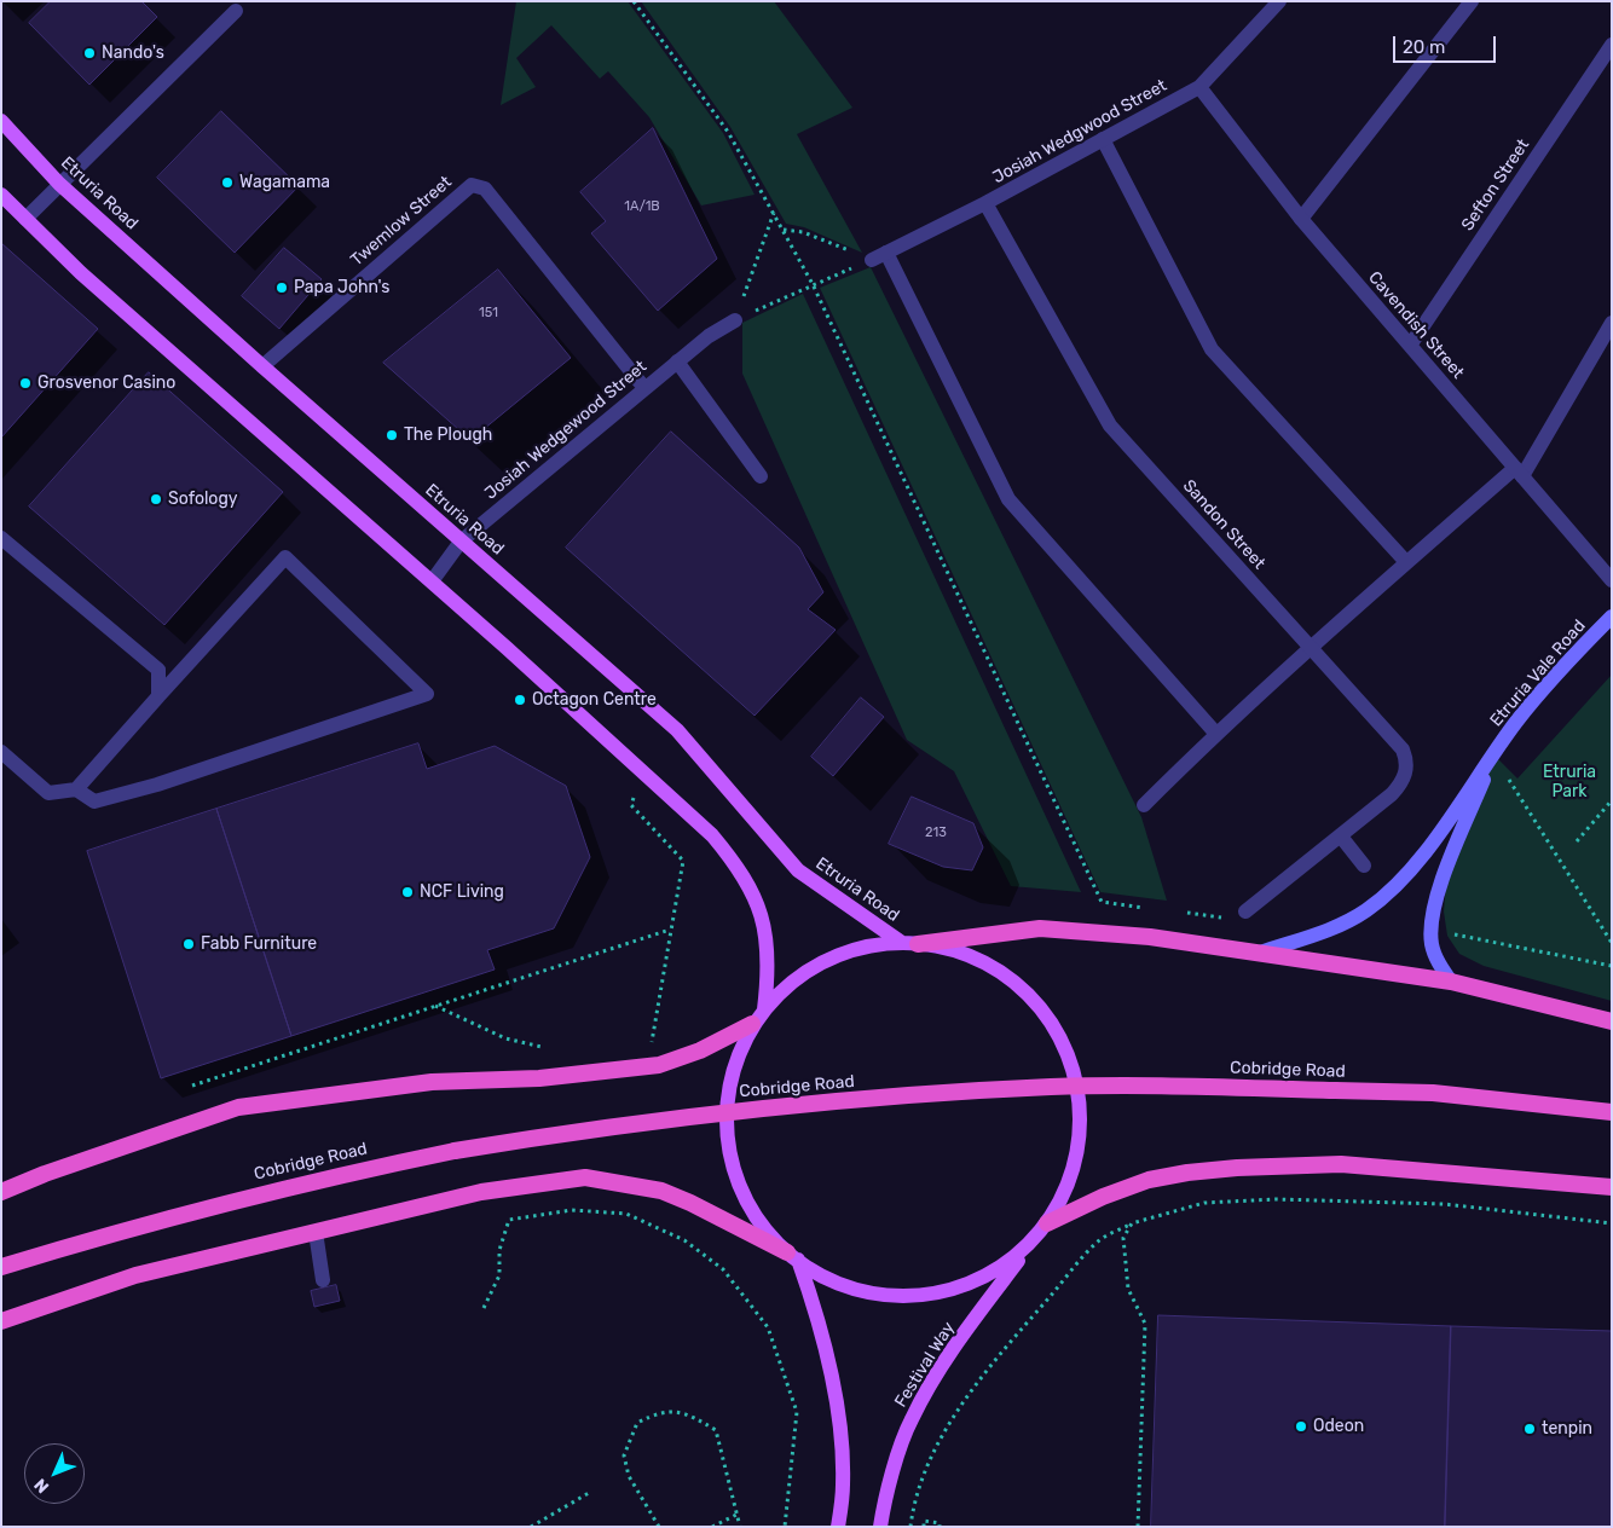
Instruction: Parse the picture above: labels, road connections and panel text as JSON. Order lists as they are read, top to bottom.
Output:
{
  "streets": {
    "highway": ["Cobridge Road"],
    "main road": ["Etruria Road", "Etruria Vale Road", "Festival Way"],
    "street": [
      "Josiah Wedgwood Street",
      "Sefton Street",
      "Twemlow Street",
      "Cavendish Street",
      "Josiah Wedgewood Street",
      "Sandon Street"
    ]
  },
  "crossings": [
    ["Josiah Wedgwood Street", "Cavendish Street"],
    ["Josiah Wedgwood Street", "Sandon Street"],
    ["Sefton Street", "Cavendish Street"],
    ["Etruria Road", "Twemlow Street"],
    ["Etruria Road", "Josiah Wedgewood Street"],
    ["Twemlow Street", "Josiah Wedgewood Street"]
  ],
  "parks": ["Etruria Park"],
  "places": [
    "Nando's",
    "Wagamama",
    "Papa John's",
    "Grosvenor Casino",
    "The Plough",
    "Sofology",
    "Octagon Centre",
    "NCF Living",
    "Fabb Furniture",
    "Odeon",
    "tenpin"
  ],
  "house_numbers": ["1A/1B", "151", "213"],
  "scale_bar": "20 m",
  "north": "bottom left"
}
